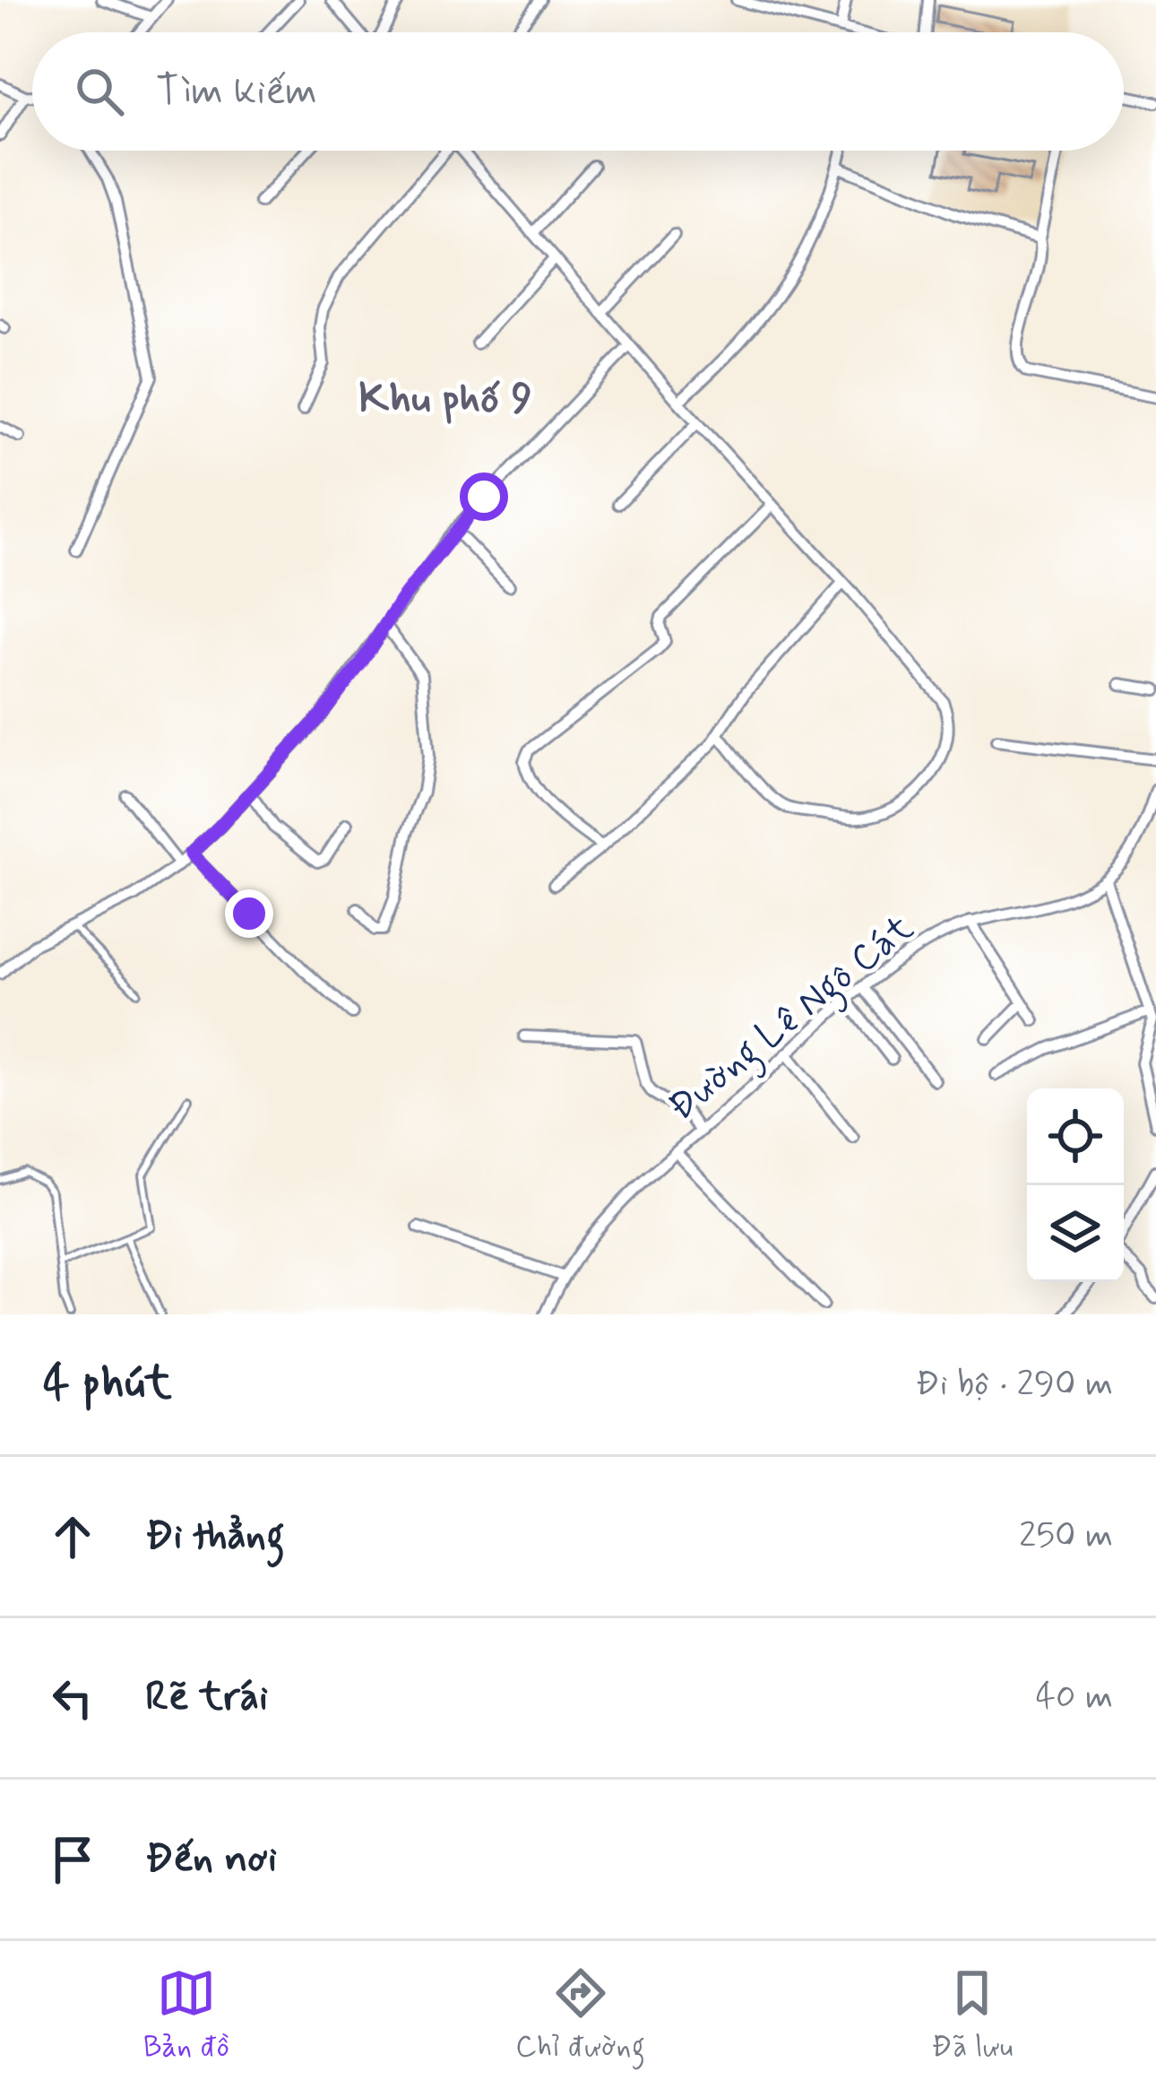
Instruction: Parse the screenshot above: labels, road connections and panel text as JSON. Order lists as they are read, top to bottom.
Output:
{
  "streets": {
    "street": ["Đường Lê Ngô Cát"]
  },
  "districts": ["Khu phố 9"],
  "page": {
    "search": "Tìm kiếm",
    "heading": ["4 phút", "Đi bộ · 290 m"],
    "list": [
      ["Đi thẳng", "250 m"],
      ["Rẽ trái", "40 m"],
      "Đến nơi"
    ],
    "nav": ["Bản đồ", "Chỉ đường", "Đã lưu"]
  }
}
